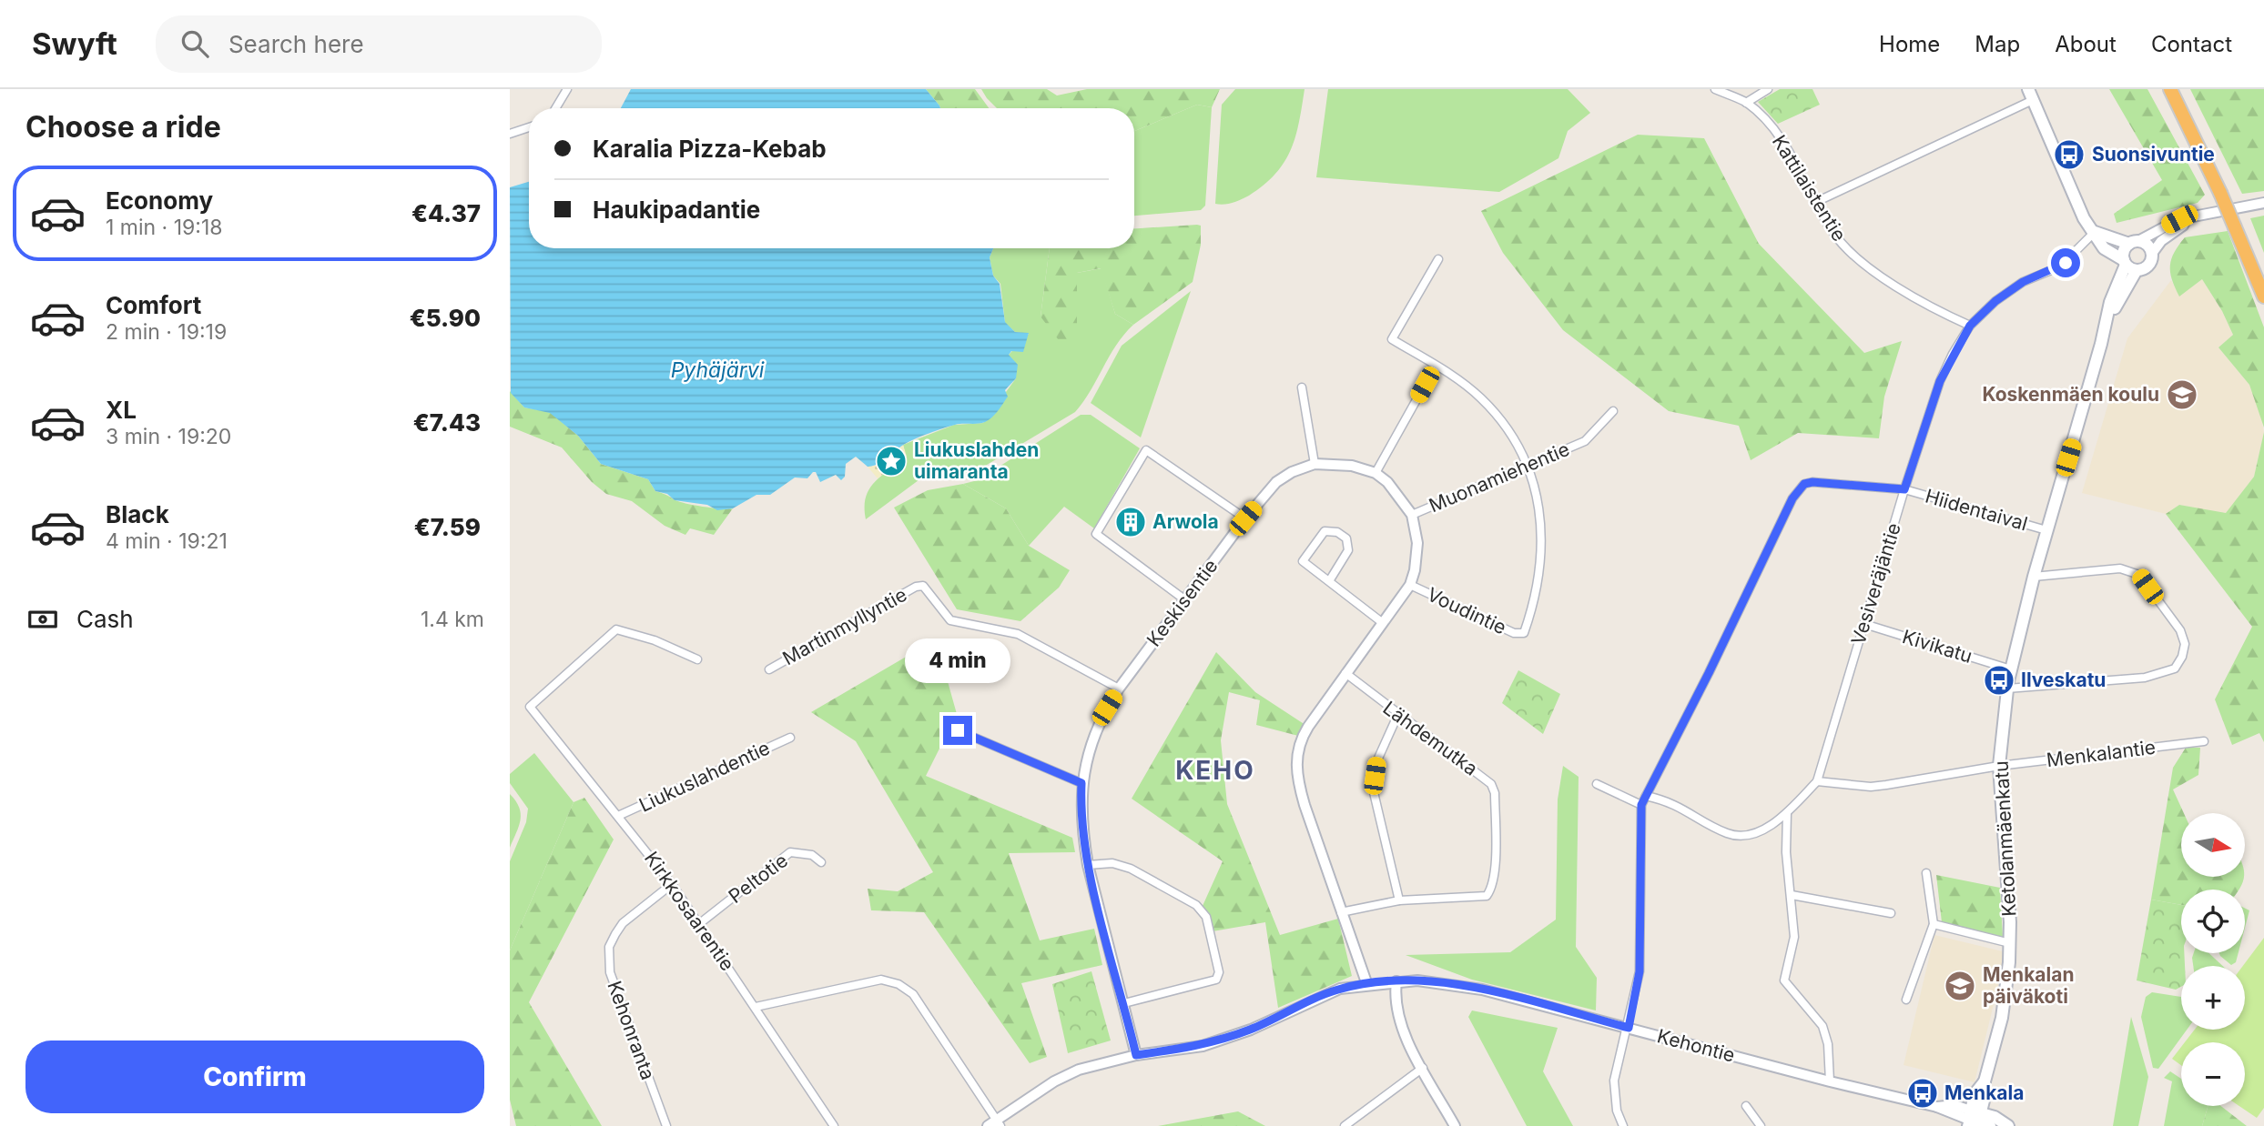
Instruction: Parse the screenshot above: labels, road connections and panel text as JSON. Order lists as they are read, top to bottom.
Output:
{
  "streets": {
    "main road": ["Ketolanmäenkatu", "Kehontie"],
    "street": [
      "Kattilaistentie",
      "Muonamiehentie",
      "Hiidentaival",
      "Vesiveräjäntie",
      "Keskisentie",
      "Voudintie",
      "Martinmyllyntie",
      "Kivikatu",
      "Lähdemutka",
      "Menkalantie",
      "Liukuslahdentie",
      "Peltotie",
      "Kirkkosaarentie",
      "Kehonranta"
    ]
  },
  "crossings": [
    ["Kattilaistentie", "Vesiveräjäntie"],
    ["Muonamiehentie", "Keskisentie"],
    ["Muonamiehentie", "Voudintie"],
    ["Hiidentaival", "Vesiveräjäntie"],
    ["Hiidentaival", "Ketolanmäenkatu"],
    ["Hiidentaival", "Kehontie"],
    ["Vesiveräjäntie", "Kivikatu"],
    ["Vesiveräjäntie", "Menkalantie"],
    ["Keskisentie", "Voudintie"],
    ["Keskisentie", "Martinmyllyntie"],
    ["Keskisentie", "Lähdemutka"],
    ["Keskisentie", "Kehontie"],
    ["Kivikatu", "Ketolanmäenkatu"],
    ["Menkalantie", "Ketolanmäenkatu"],
    ["Liukuslahdentie", "Kirkkosaarentie"],
    ["Ketolanmäenkatu", "Kehontie"],
    ["Peltotie", "Kirkkosaarentie"],
    ["Kirkkosaarentie", "Kehonranta"]
  ],
  "districts": ["KEHO"],
  "water": ["Pyhäjärvi"],
  "places": {
    "bus stop": ["Suonsivuntie", "Ilveskatu", "Menkala"],
    "school or university": ["Koskenmäen koulu", "Menkalan päiväkoti"],
    "place": ["Liukuslahden uimaranta"],
    "building": ["Arwola"]
  },
  "north": "right",
  "page": {
    "header": "Swyft",
    "search": "Search here",
    "nav": [
      "Home",
      "Map",
      "About",
      "Contact"
    ],
    "heading": "Choose a ride",
    "banner": ["Karalia Pizza-Kebab", "Haukipadantie"],
    "list": [
      {
        "name": "Economy",
        "note": "1 min · 19:18",
        "value": "€4.37"
      },
      {
        "name": "Comfort",
        "note": "2 min · 19:19",
        "value": "€5.90"
      },
      {
        "name": "XL",
        "note": "3 min · 19:20",
        "value": "€7.43"
      },
      {
        "name": "Black",
        "note": "4 min · 19:21",
        "value": "€7.59"
      }
    ],
    "pay": ["Cash", "1.4 km"],
    "bubble": "4 min",
    "map_buttons": ["+", "−"],
    "buttons": "Confirm"
  }
}
